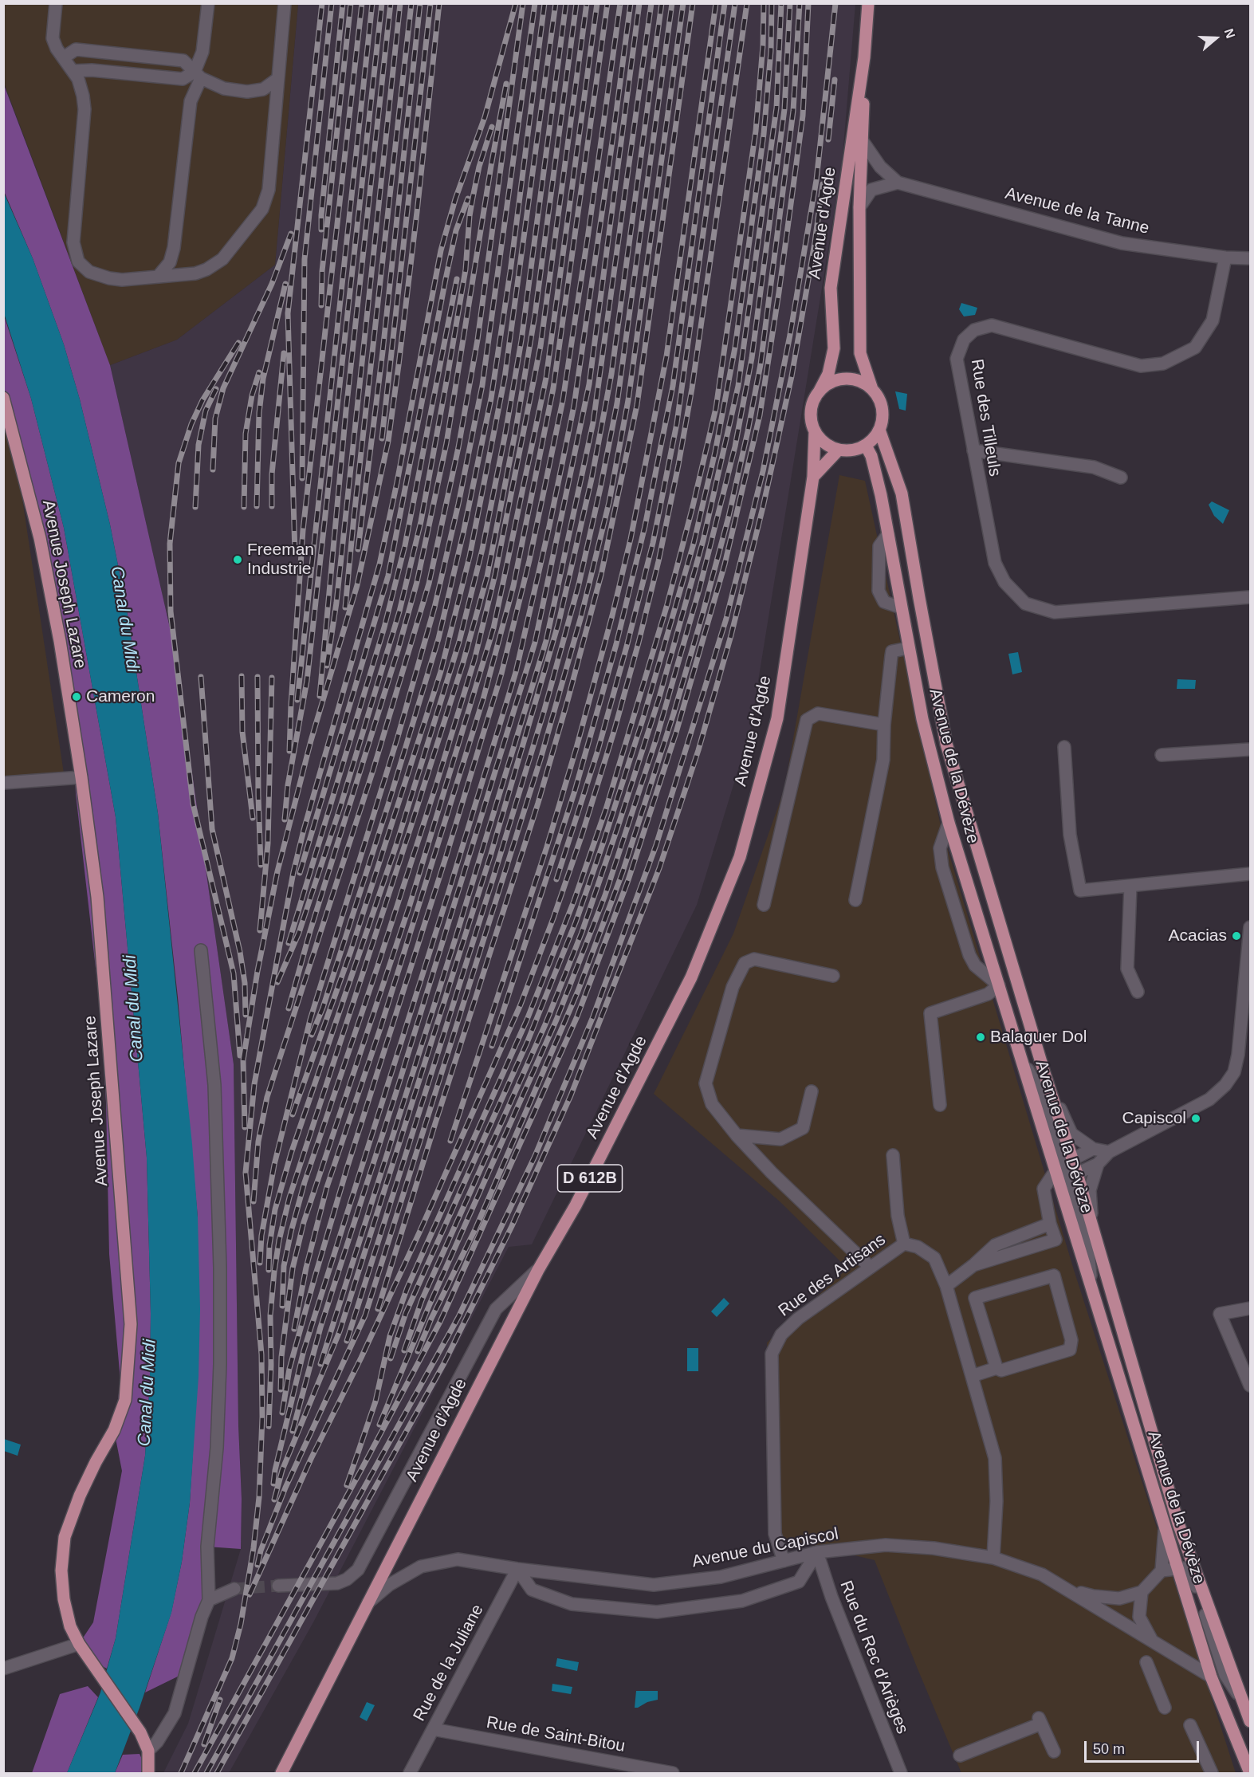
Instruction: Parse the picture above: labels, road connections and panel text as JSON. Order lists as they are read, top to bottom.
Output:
{
  "streets": {
    "main road": [
      "Avenue d'Agde",
      "Avenue Joseph Lazare",
      "Avenue de la Dévèze",
      "D 612B"
    ],
    "street": [
      "Avenue de la Tanne",
      "Rue des Tilleuls",
      "Rue des Artisans",
      "Avenue du Capiscol",
      "Rue du Rec d'Arièges",
      "Rue de la Juliane",
      "Rue de Saint-Bitou"
    ]
  },
  "crossings": [
    ["Avenue de la Tanne", "Avenue d'Agde"],
    ["Avenue de la Tanne", "Rue des Tilleuls"],
    ["Avenue d'Agde", "Avenue de la Dévèze"],
    ["Avenue d'Agde", "Avenue du Capiscol"],
    ["Avenue de la Dévèze", "Avenue du Capiscol"],
    ["Rue des Artisans", "Avenue du Capiscol"],
    ["Avenue du Capiscol", "Rue du Rec d'Arièges"],
    ["Avenue du Capiscol", "Rue de la Juliane"],
    ["Rue de la Juliane", "Rue de Saint-Bitou"]
  ],
  "water": ["Canal du Midi"],
  "places": [
    "Freeman Industrie",
    "Cameron",
    "Acacias",
    "Balaguer Dol",
    "Capiscol"
  ],
  "scale_bar": "50 m",
  "north": "right"
}
